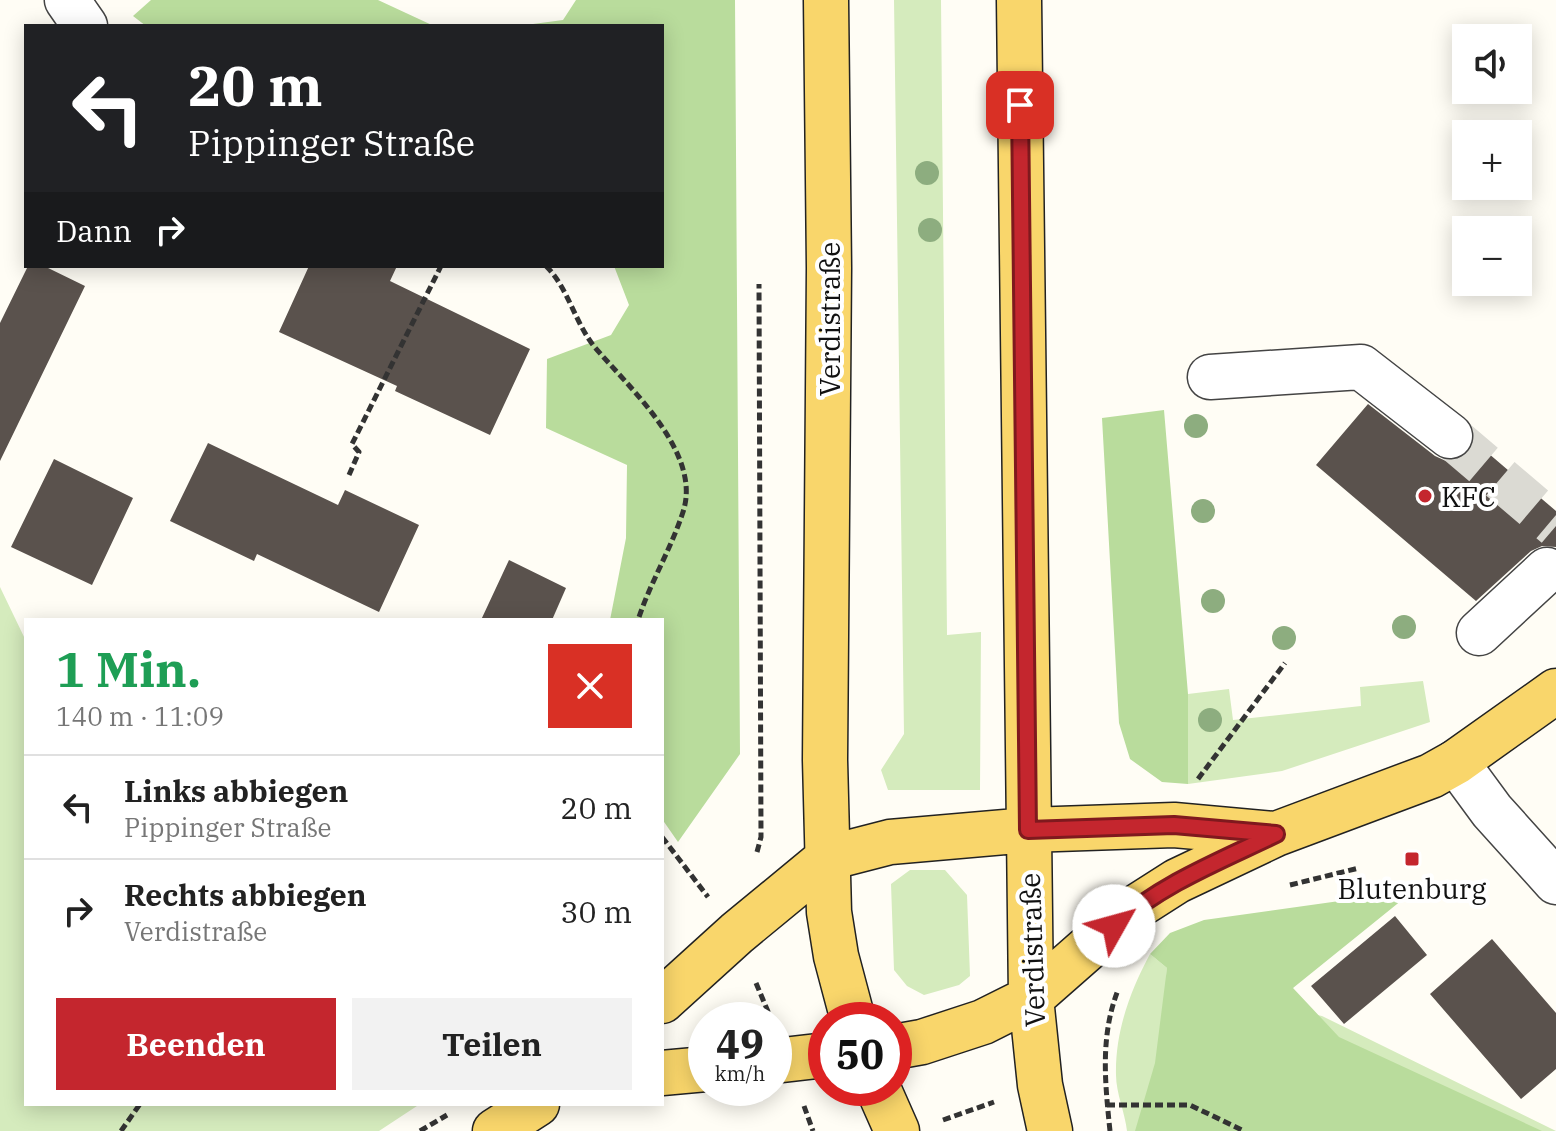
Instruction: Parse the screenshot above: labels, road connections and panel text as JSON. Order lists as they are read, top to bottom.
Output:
{
  "streets": {
    "main road": ["Verdistraße"]
  },
  "places": {
    "other": ["KFC"],
    "transit": ["Blutenburg"]
  },
  "page": {
    "map_buttons": ["+", "−"],
    "turn": ["20 m", "Pippinger Straße"],
    "then": "Dann",
    "heading": ["1 Min.", "140 m · 11:09"],
    "list": [
      {
        "name": "Links abbiegen",
        "note": "Pippinger Straße",
        "value": "20 m"
      },
      {
        "name": "Rechts abbiegen",
        "note": "Verdistraße",
        "value": "30 m"
      }
    ],
    "buttons": ["Beenden", "Teilen"],
    "speed": "49 km/h",
    "limit": "50"
  }
}
